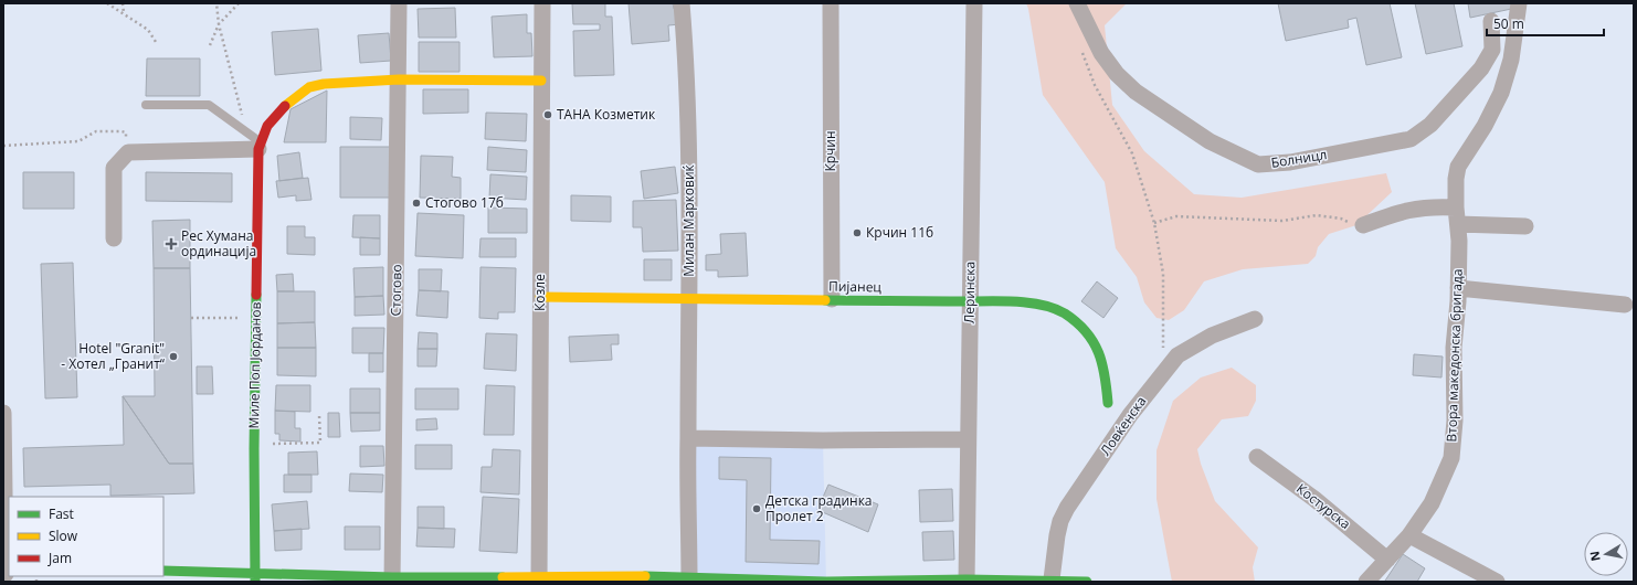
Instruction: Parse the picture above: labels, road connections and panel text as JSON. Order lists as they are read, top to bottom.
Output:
{
  "streets": {
    "street": [
      "Крчин",
      "Болницл",
      "Милан Марковиќ",
      "Пијанец",
      "Стогово",
      "Козле",
      "Леринска",
      "Втора македонска бригада",
      "Миле Поп Јорданов",
      "Ловќенска",
      "Костурска"
    ]
  },
  "crossings": [
    ["Крчин", "Пијанец"],
    ["Милан Марковиќ", "Пијанец"],
    ["Пијанец", "Козле"],
    ["Пијанец", "Леринска"],
    ["Стогово", "Миле Поп Јорданов"],
    ["Козле", "Миле Поп Јорданов"],
    ["Втора македонска бригада", "Костурска"]
  ],
  "places": {
    "other": [
      "ТАНА Козметик",
      "Стогово 17б",
      "Крчин 11б",
      "Hotel \"Granit\" - Хотел „Гранит“",
      "Детска градинка Пролет 2"
    ],
    "health": ["Рес Хумана ординација"]
  },
  "legend": ["Fast", "Slow", "Jam"],
  "scale_bar": "50 m",
  "north": "left"
}
